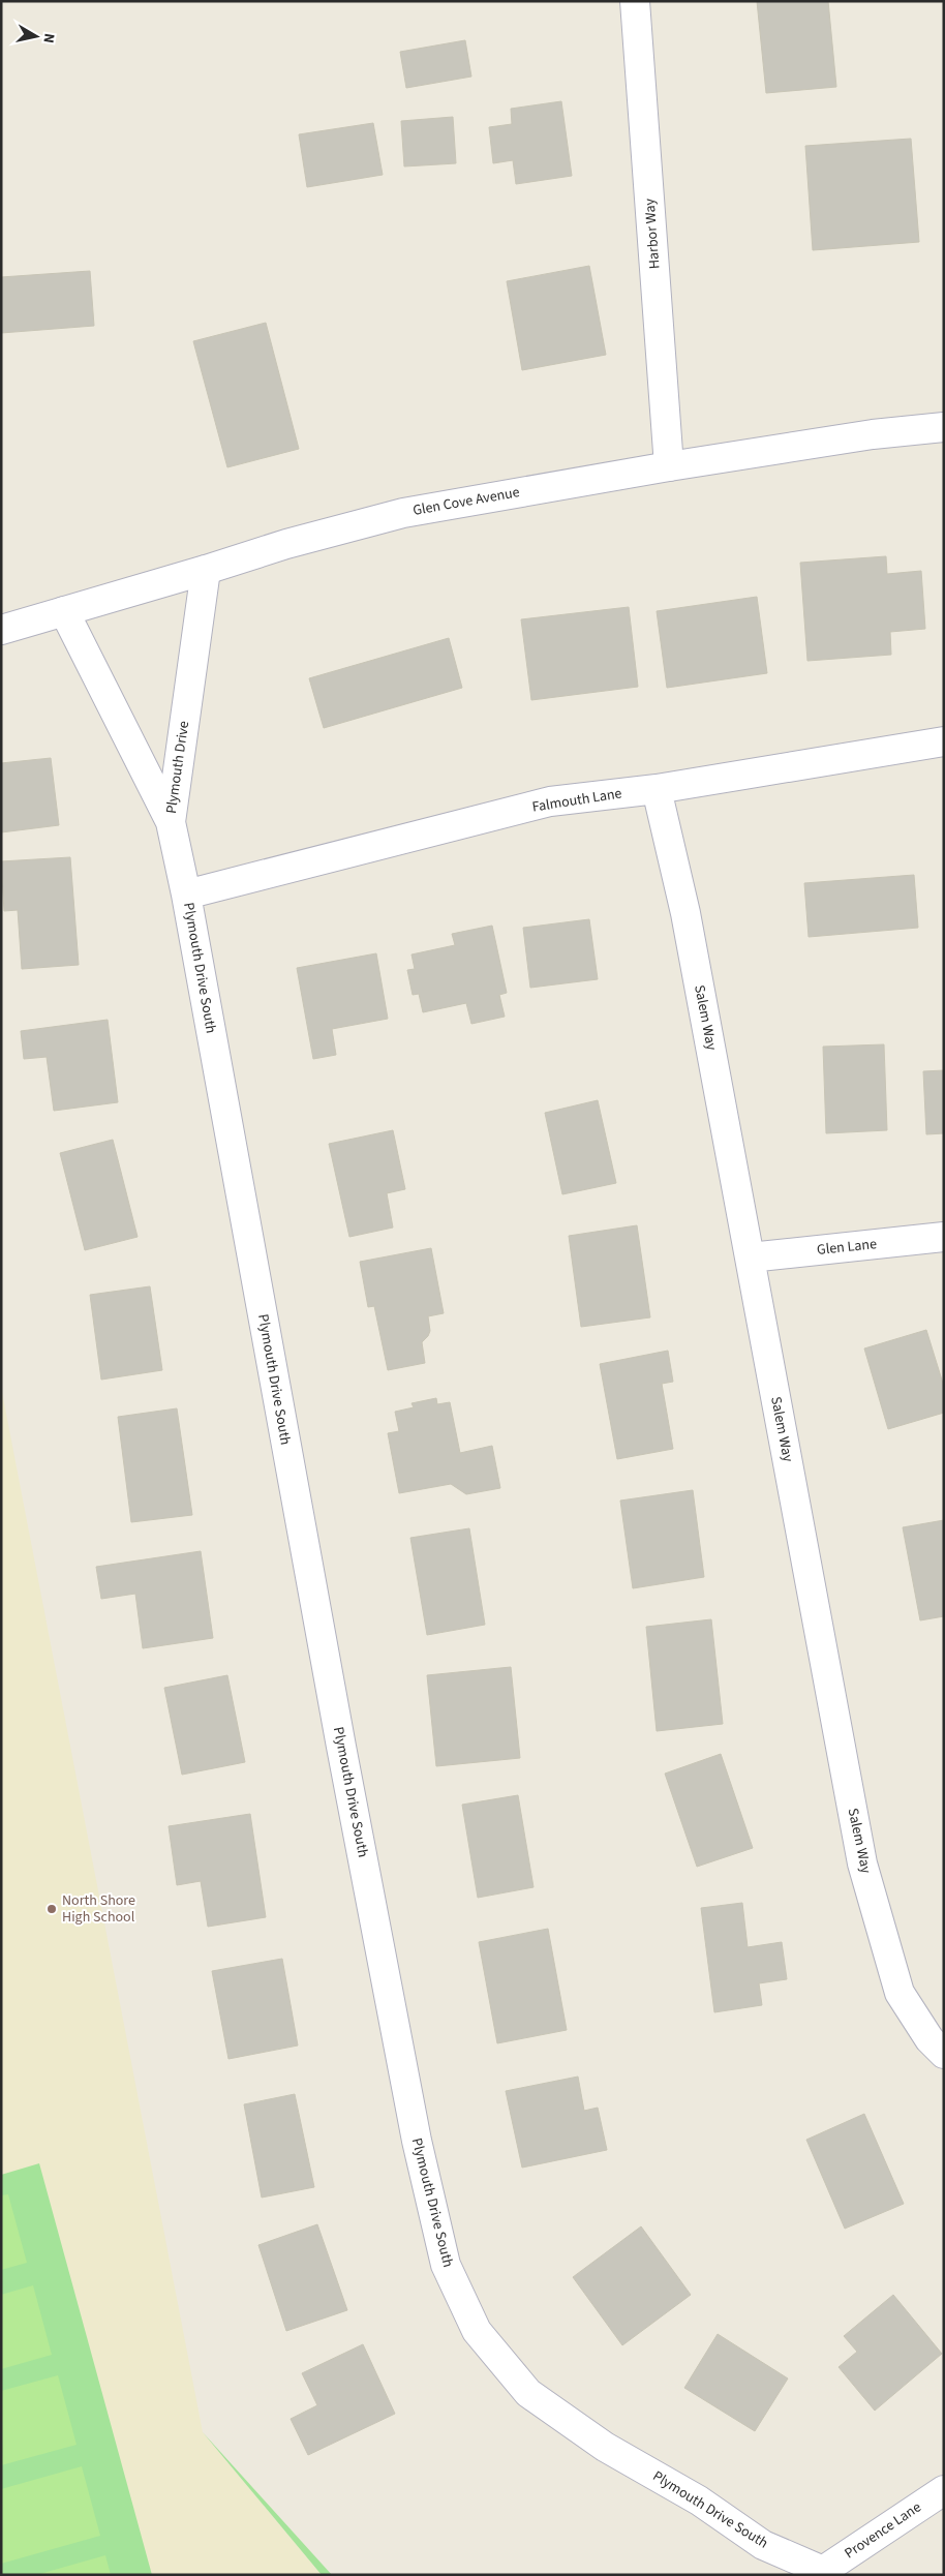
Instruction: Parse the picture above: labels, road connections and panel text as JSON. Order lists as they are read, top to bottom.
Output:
{
  "streets": {
    "street": [
      "Harbor Way",
      "Glen Cove Avenue",
      "Plymouth Drive",
      "Falmouth Lane",
      "Plymouth Drive South",
      "Salem Way",
      "Glen Lane",
      "Provence Lane"
    ]
  },
  "crossings": [
    ["Harbor Way", "Glen Cove Avenue"],
    ["Glen Cove Avenue", "Plymouth Drive"],
    ["Plymouth Drive", "Plymouth Drive South"],
    ["Falmouth Lane", "Plymouth Drive South"],
    ["Falmouth Lane", "Salem Way"],
    ["Plymouth Drive South", "Provence Lane"],
    ["Salem Way", "Glen Lane"]
  ],
  "places": ["North Shore High School"],
  "north": "right"
}
